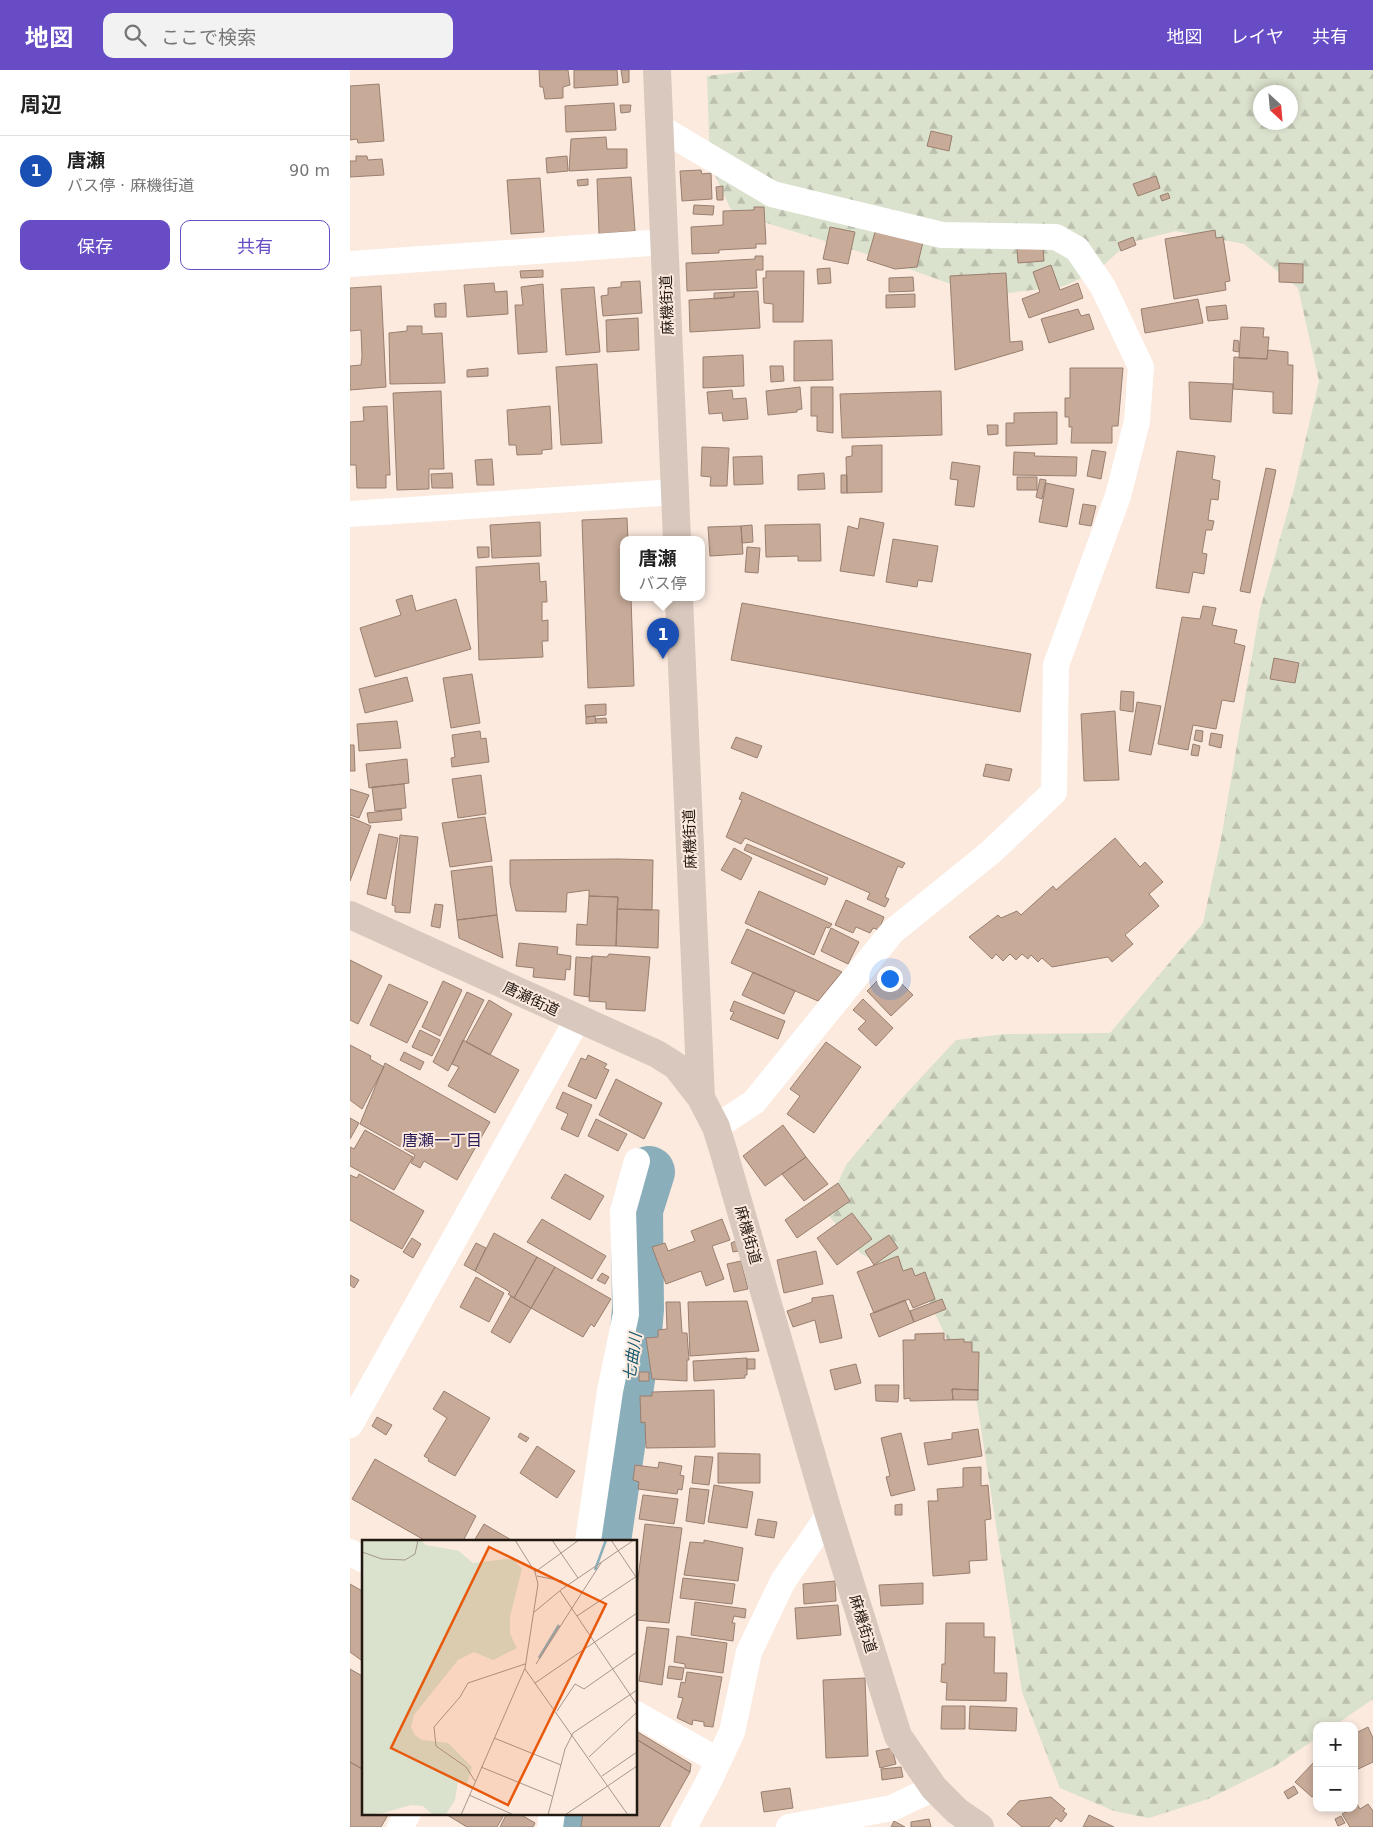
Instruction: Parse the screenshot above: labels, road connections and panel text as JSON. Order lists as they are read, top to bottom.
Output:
{
  "streets": {
    "street": ["麻機街道", "唐瀬街道"]
  },
  "crossings": [
    ["麻機街道", "唐瀬街道"]
  ],
  "districts": ["唐瀬一丁目"],
  "water": ["七曲川"],
  "north": "bottom right",
  "page": {
    "header": "地図",
    "search": "ここで検索",
    "nav": ["地図", "レイヤ", "共有"],
    "heading": "周辺",
    "list": [
      {
        "mark": "1",
        "name": "唐瀬",
        "note": "バス停 · 麻機街道",
        "value": "90 m"
      }
    ],
    "buttons": ["保存", "共有"],
    "popup": ["唐瀬", "バス停"],
    "pins": "1",
    "map_buttons": ["+", "−"]
  }
}
